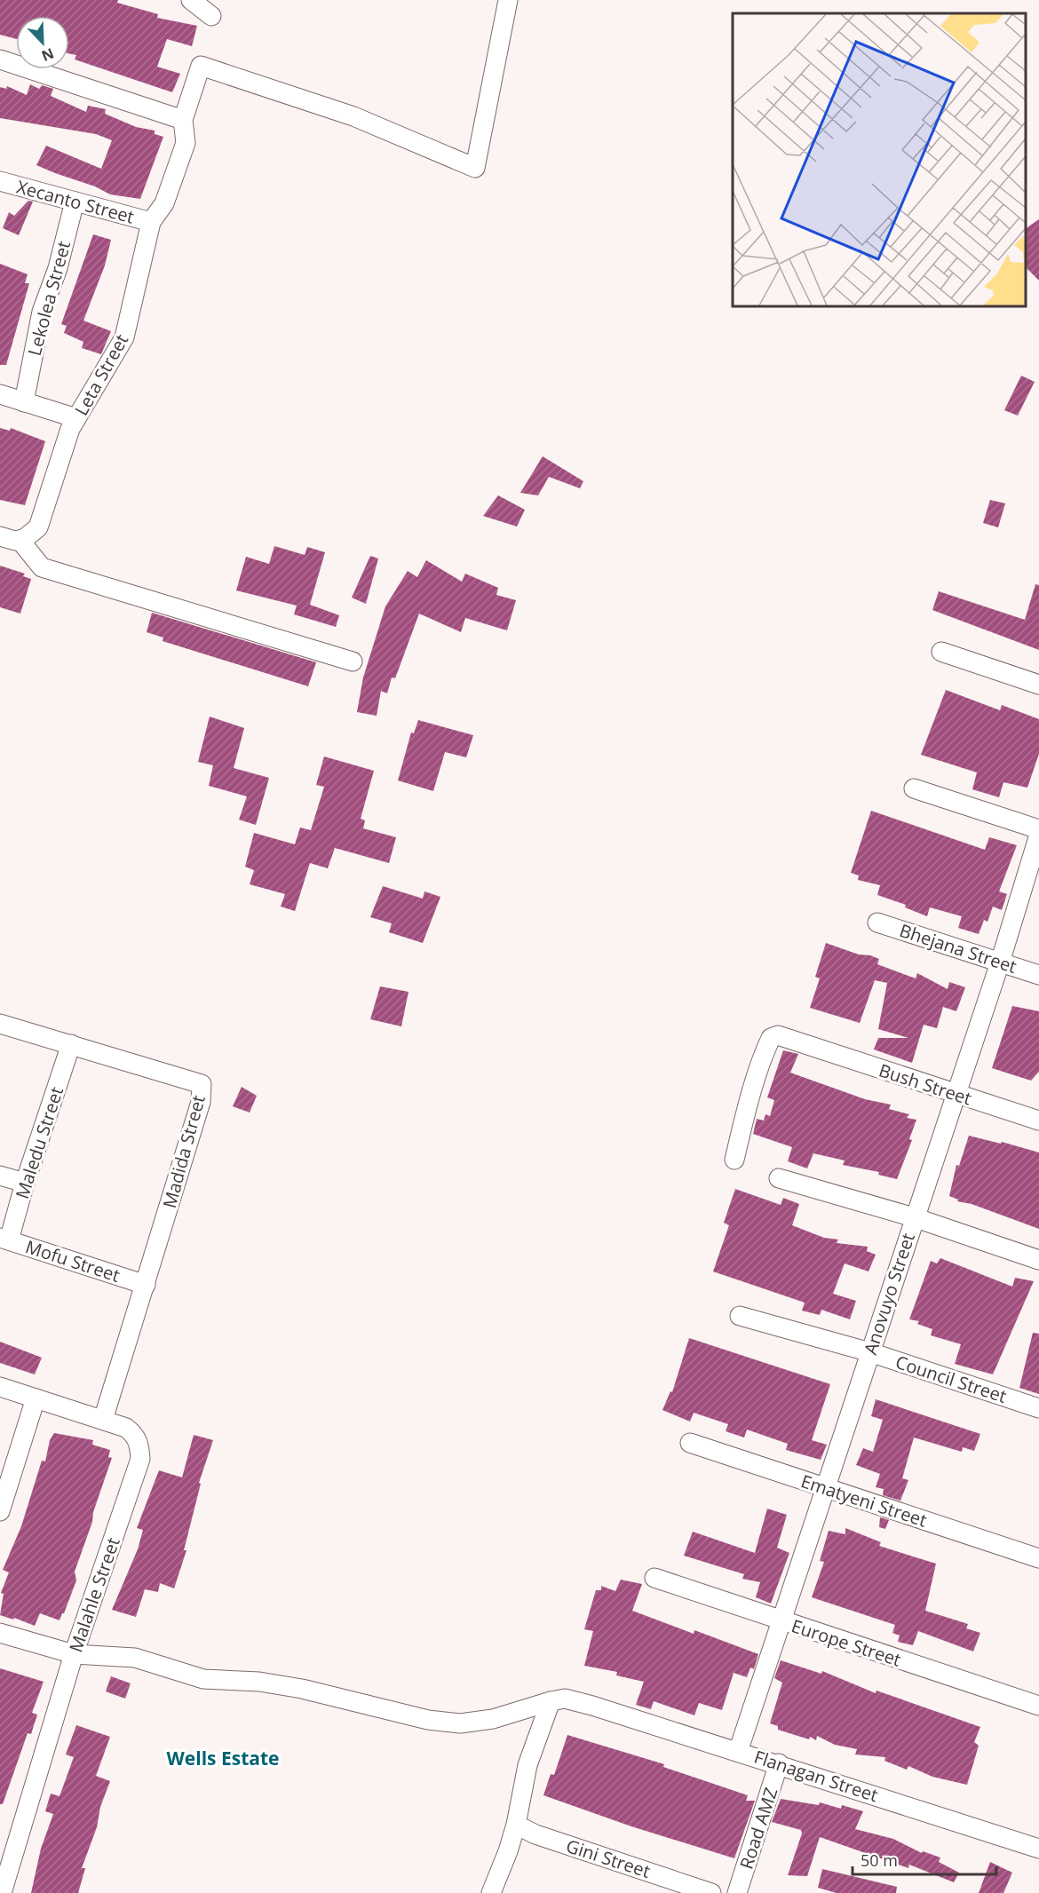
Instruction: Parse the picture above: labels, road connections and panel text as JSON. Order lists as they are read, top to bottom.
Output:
{
  "streets": {
    "street": [
      "Xecanto Street",
      "Lekolea Street",
      "Leta Street",
      "Bhejana Street",
      "Bush Street",
      "Maledu Street",
      "Madida Street",
      "Mofu Street",
      "Anovuyo Street",
      "Council Street",
      "Ematyeni Street",
      "Malahle Street",
      "Europe Street",
      "Flanagan Street",
      "Road AMZ",
      "Gini Street"
    ]
  },
  "crossings": [
    ["Xecanto Street", "Lekolea Street"],
    ["Xecanto Street", "Leta Street"],
    ["Bhejana Street", "Anovuyo Street"],
    ["Bush Street", "Anovuyo Street"],
    ["Maledu Street", "Madida Street"],
    ["Maledu Street", "Mofu Street"],
    ["Madida Street", "Mofu Street"],
    ["Madida Street", "Malahle Street"],
    ["Anovuyo Street", "Council Street"],
    ["Anovuyo Street", "Ematyeni Street"],
    ["Anovuyo Street", "Europe Street"],
    ["Anovuyo Street", "Flanagan Street"],
    ["Malahle Street", "Flanagan Street"],
    ["Flanagan Street", "Road AMZ"]
  ],
  "districts": ["Wells Estate"],
  "scale_bar": "50 m",
  "north": "bottom right"
}
